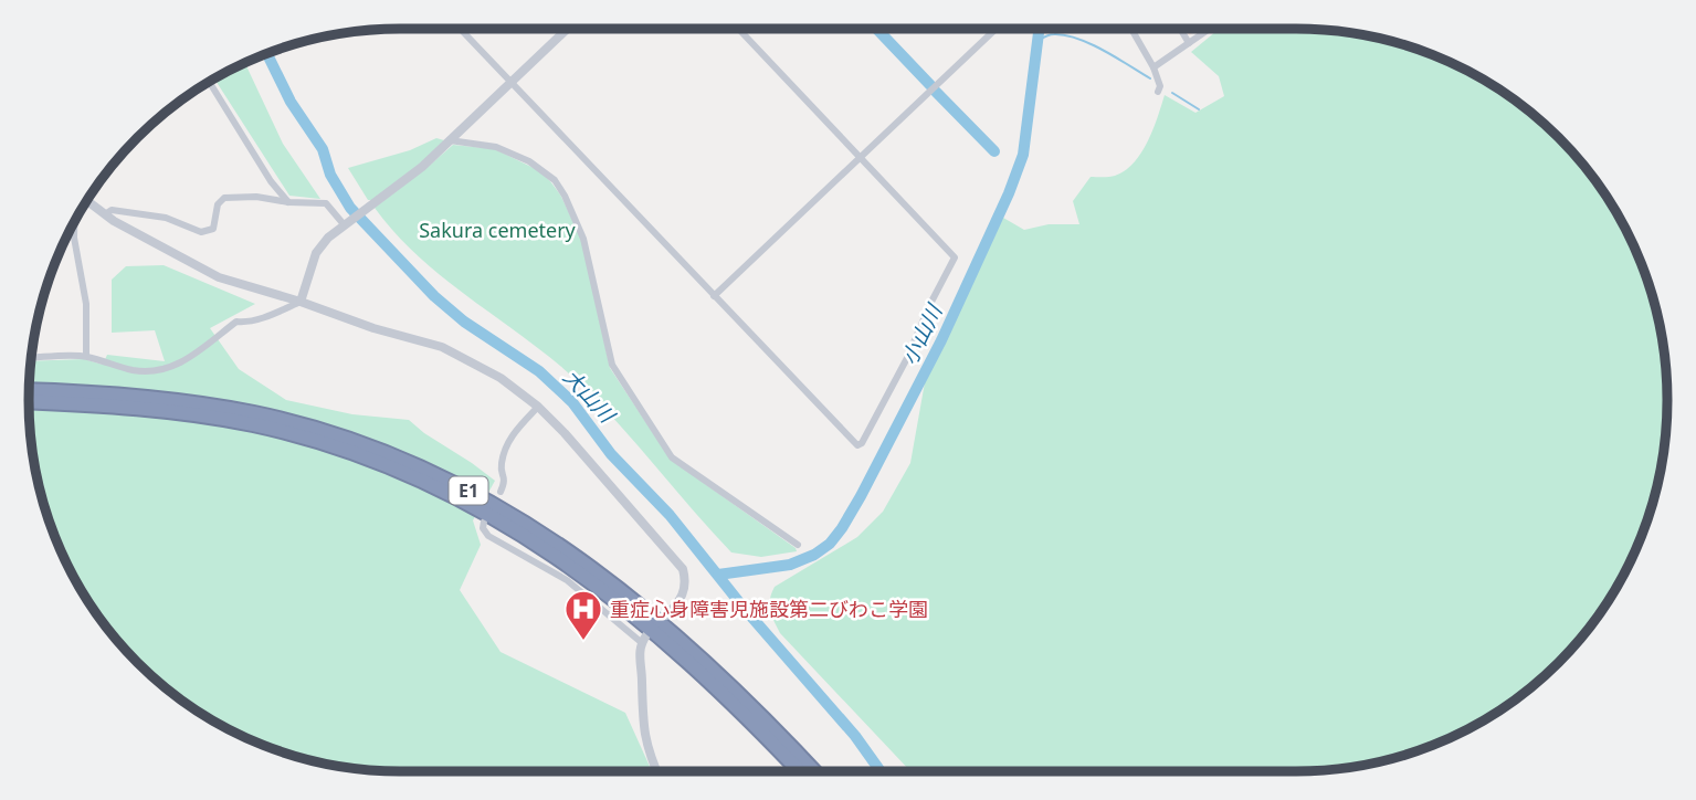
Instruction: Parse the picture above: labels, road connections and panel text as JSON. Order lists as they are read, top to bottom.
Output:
{
  "streets": {
    "highway": ["E1"]
  },
  "water": ["小山川", "大山川"],
  "parks": ["Sakura cemetery"],
  "places": {
    "hospital": ["重症心身障害児施設第二びわこ学園"]
  }
}
